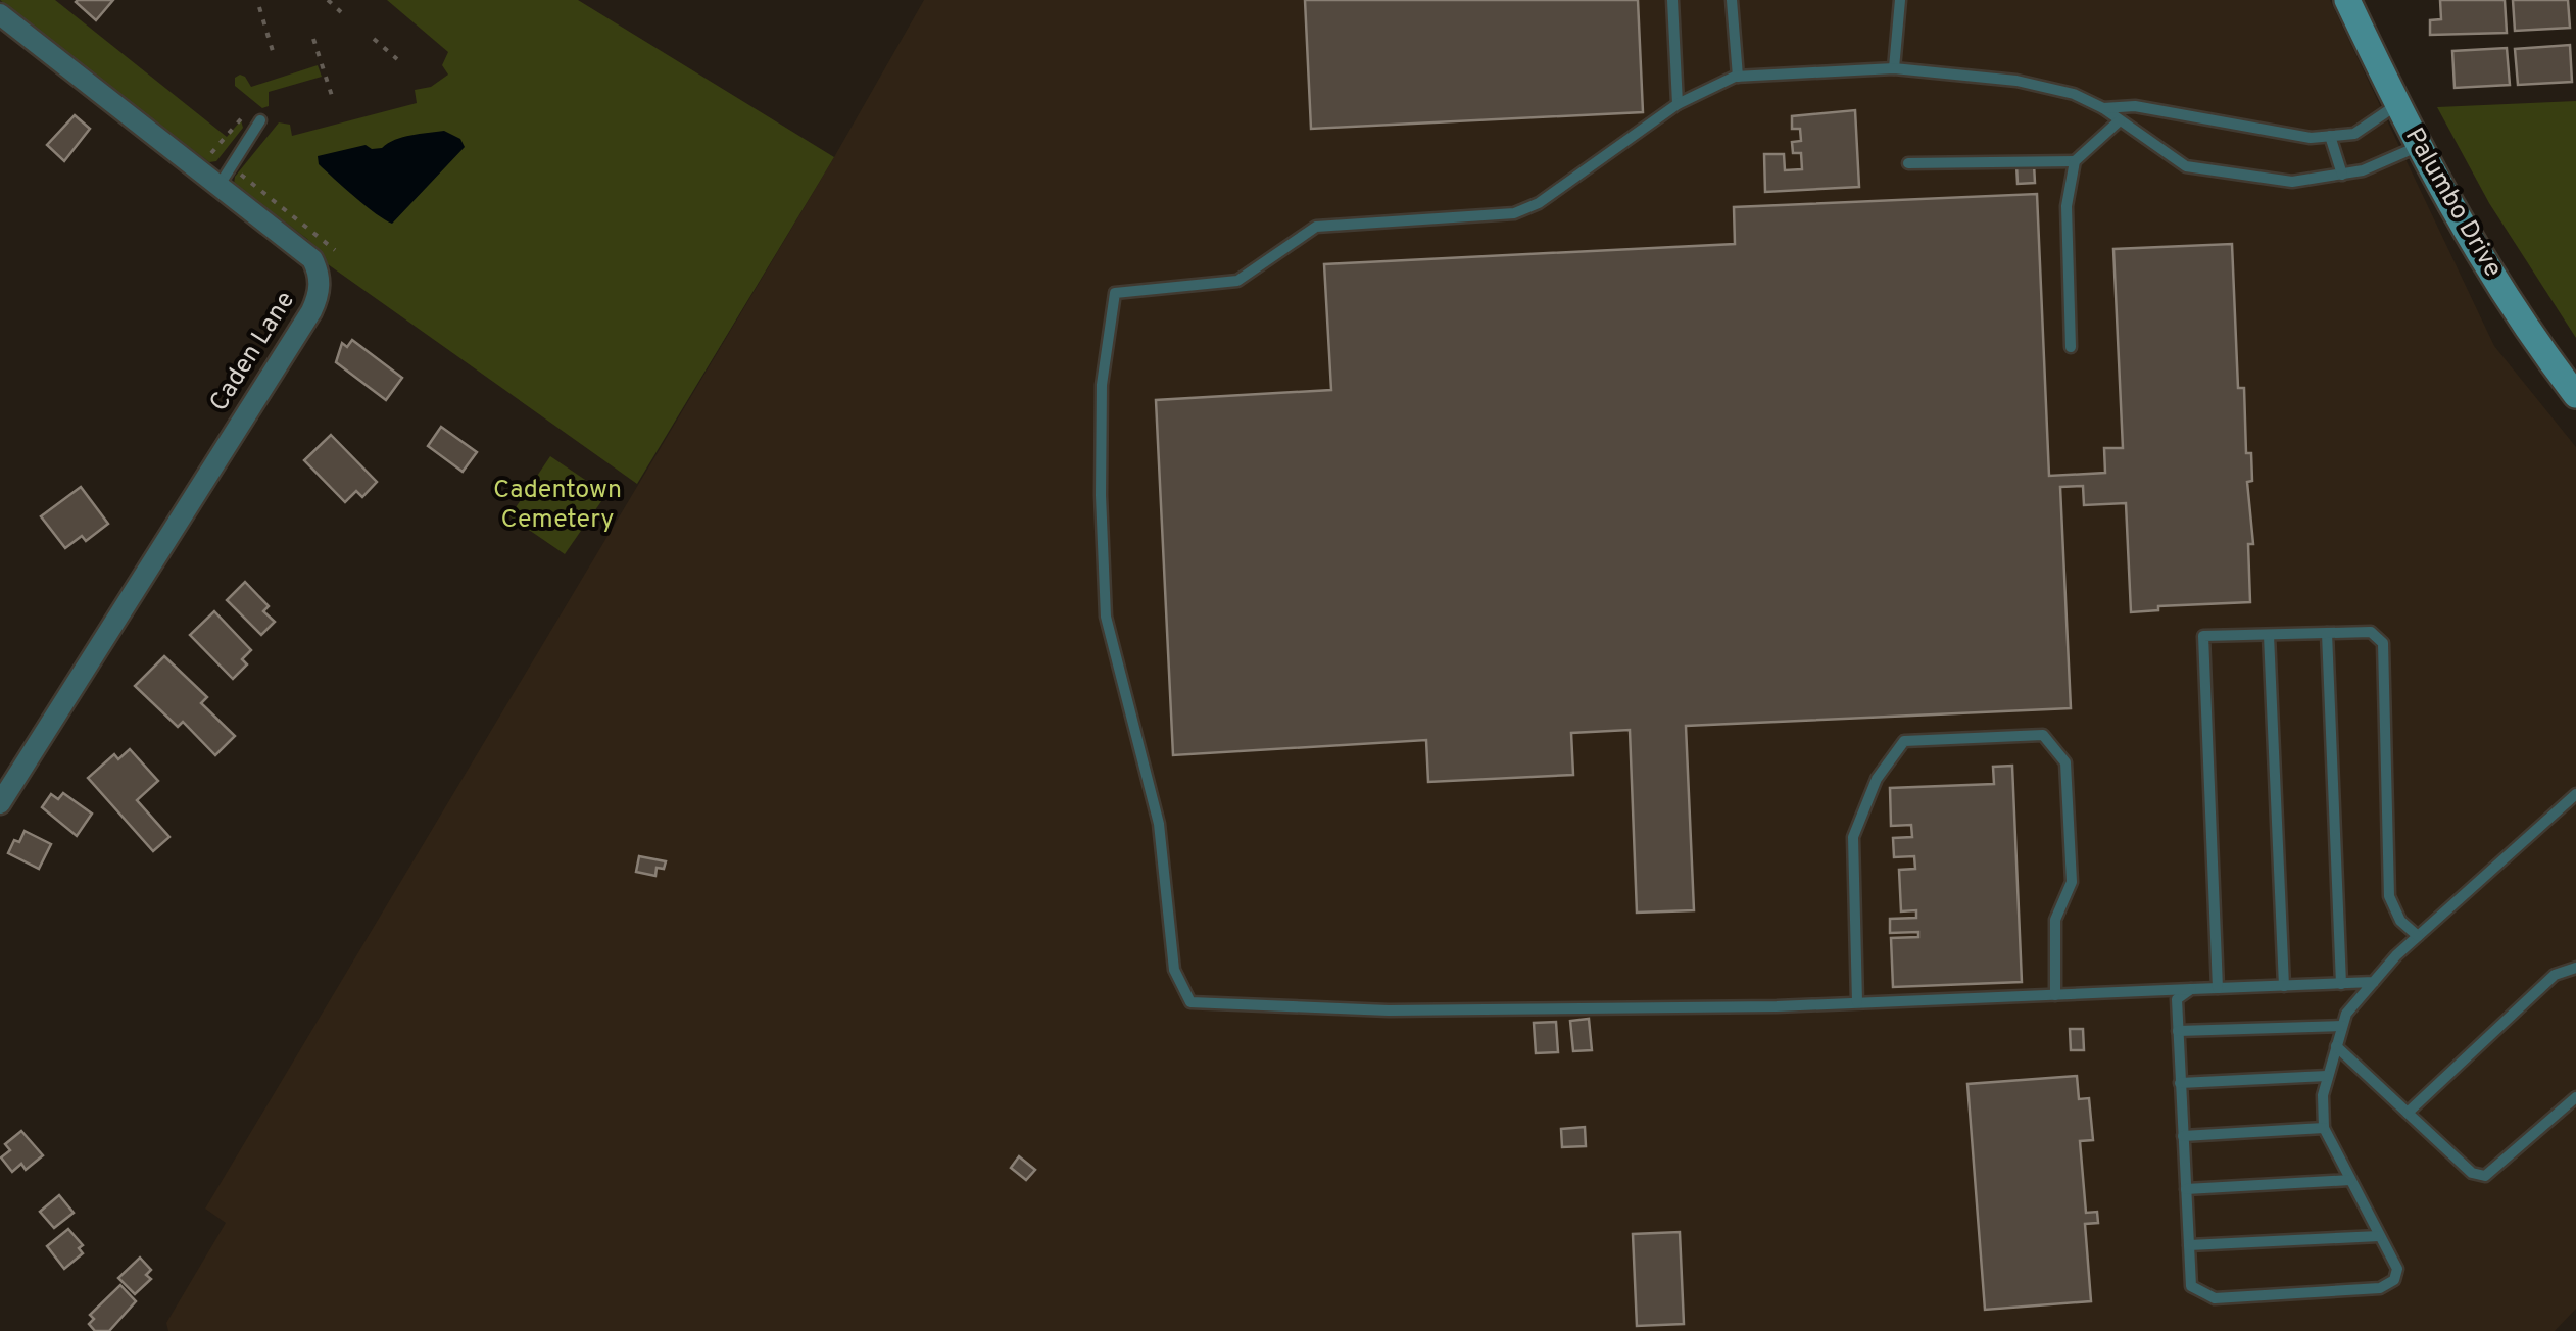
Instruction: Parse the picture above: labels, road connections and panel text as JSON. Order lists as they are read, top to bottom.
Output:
{
  "streets": {
    "street": ["Palumbo Drive", "Caden Lane"]
  },
  "parks": ["Cadentown Cemetery"]
}
